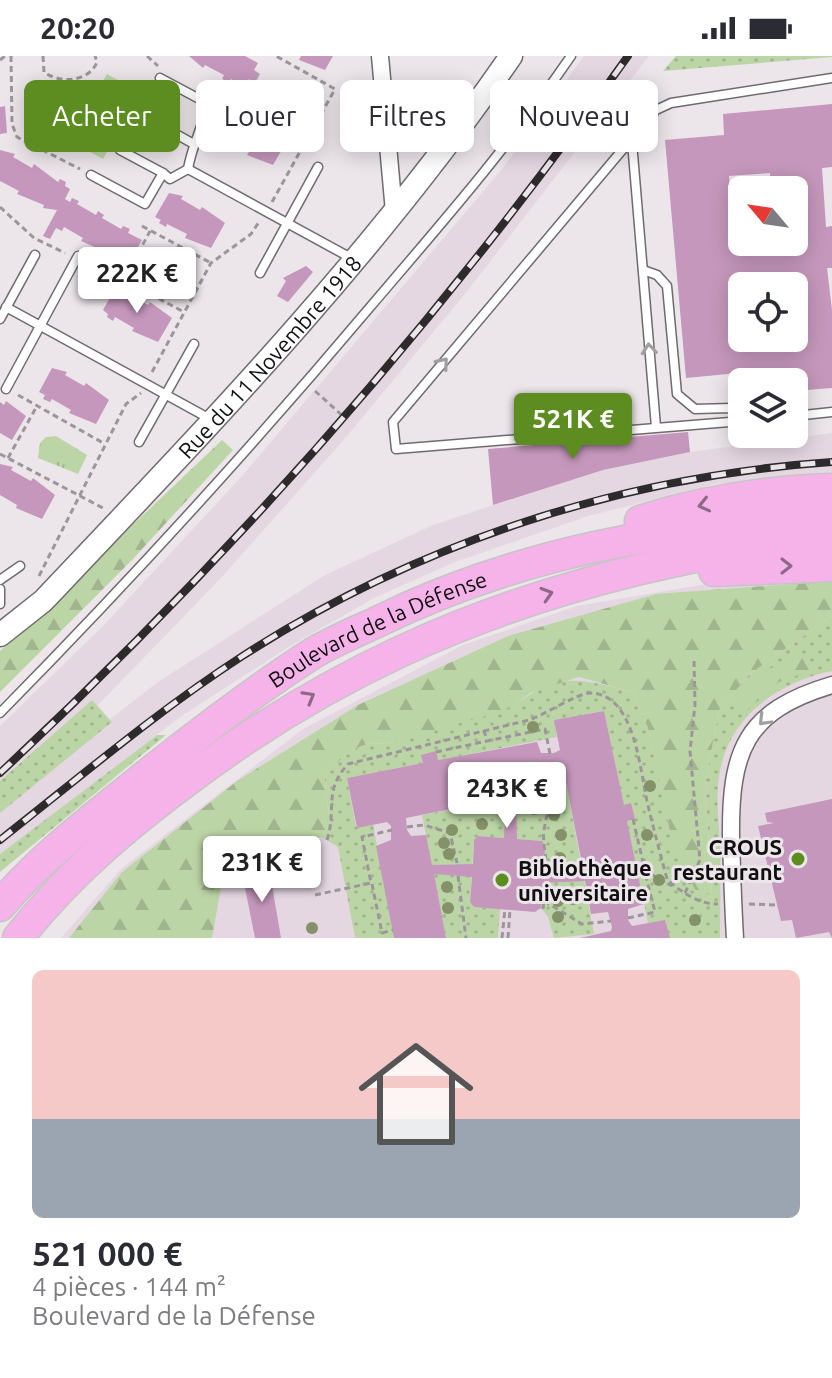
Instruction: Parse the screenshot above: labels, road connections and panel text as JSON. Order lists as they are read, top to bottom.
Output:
{
  "streets": {
    "highway": ["Boulevard de la Défense"],
    "street": ["Rue du 11 Novembre 1918"]
  },
  "places": ["CROUS restaurant", "Bibliothèque universitaire"],
  "north": "top left",
  "page": {
    "status": "20:20",
    "chip": [
      "Acheter",
      "Louer",
      "Filtres",
      "Nouveau"
    ],
    "price": [
      "222K €",
      "521K €",
      "243K €",
      "231K €"
    ],
    "list": [
      {
        "name": "521 000 €",
        "note": "4 pièces · 144 m² · Boulevard de la Défense"
      }
    ]
  }
}
